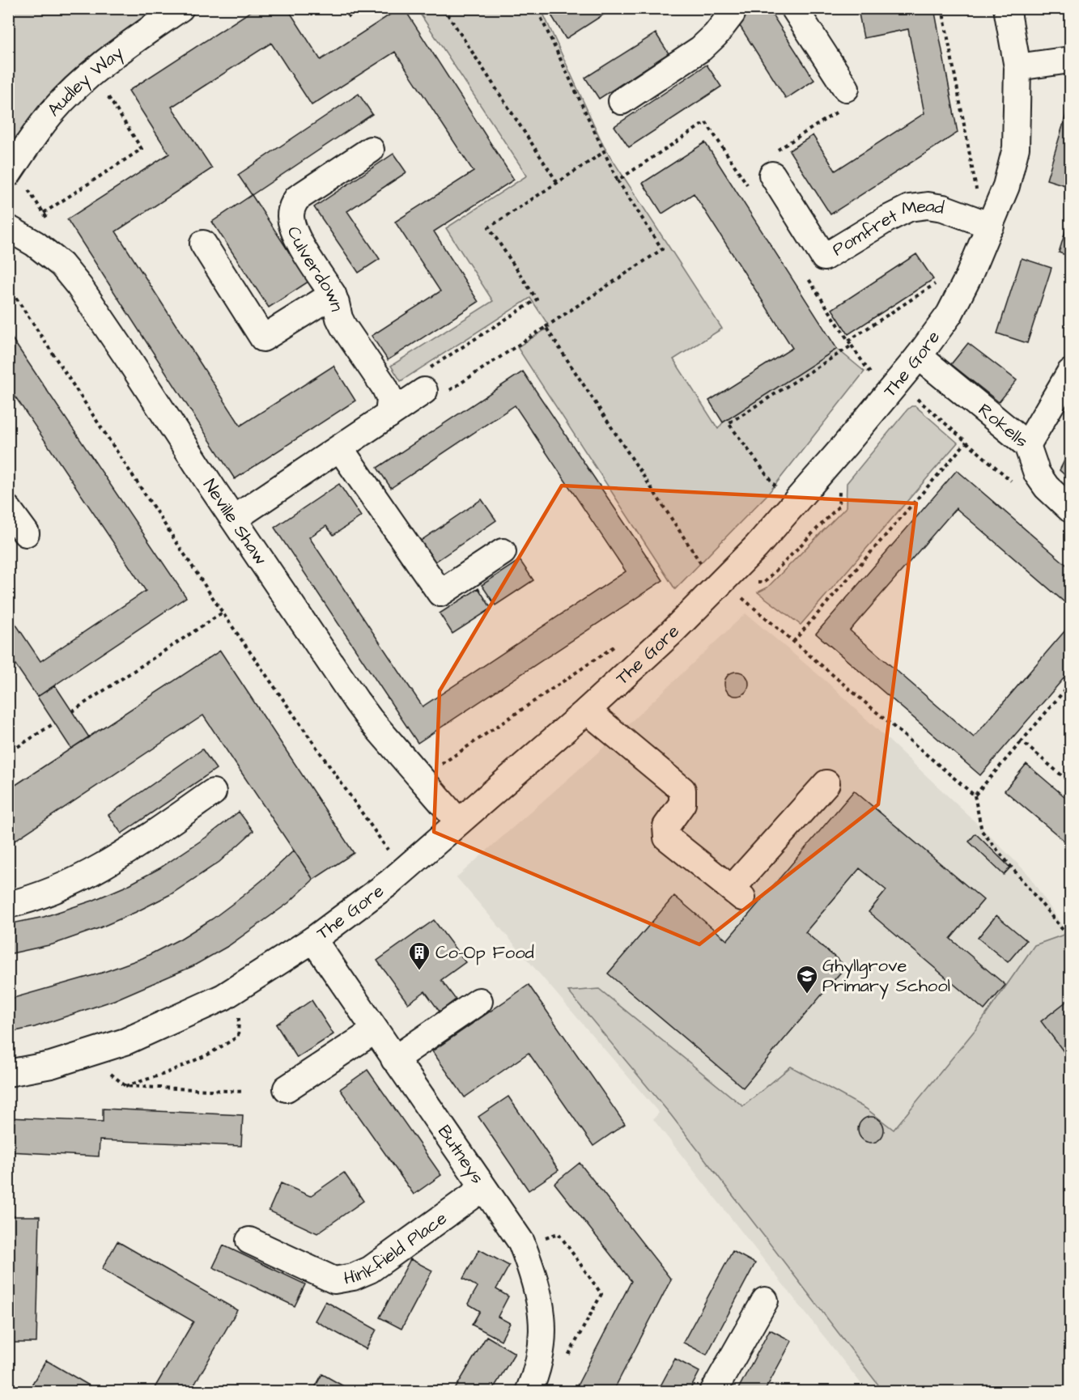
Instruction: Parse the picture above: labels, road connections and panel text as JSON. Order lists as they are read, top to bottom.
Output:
{
  "streets": {
    "street": [
      "Audley Way",
      "Pomfret Mead",
      "Culverdown",
      "The Gore",
      "Rokells",
      "Neville Shaw",
      "Butneys",
      "Hinkfield Place"
    ]
  },
  "crossings": [
    ["Pomfret Mead", "The Gore"],
    ["The Gore", "Rokells"],
    ["The Gore", "Neville Shaw"],
    ["The Gore", "Butneys"],
    ["Butneys", "Hinkfield Place"]
  ],
  "places": {
    "building": ["Co-Op Food"],
    "school or university": ["Ghyllgrove Primary School"]
  }
}
